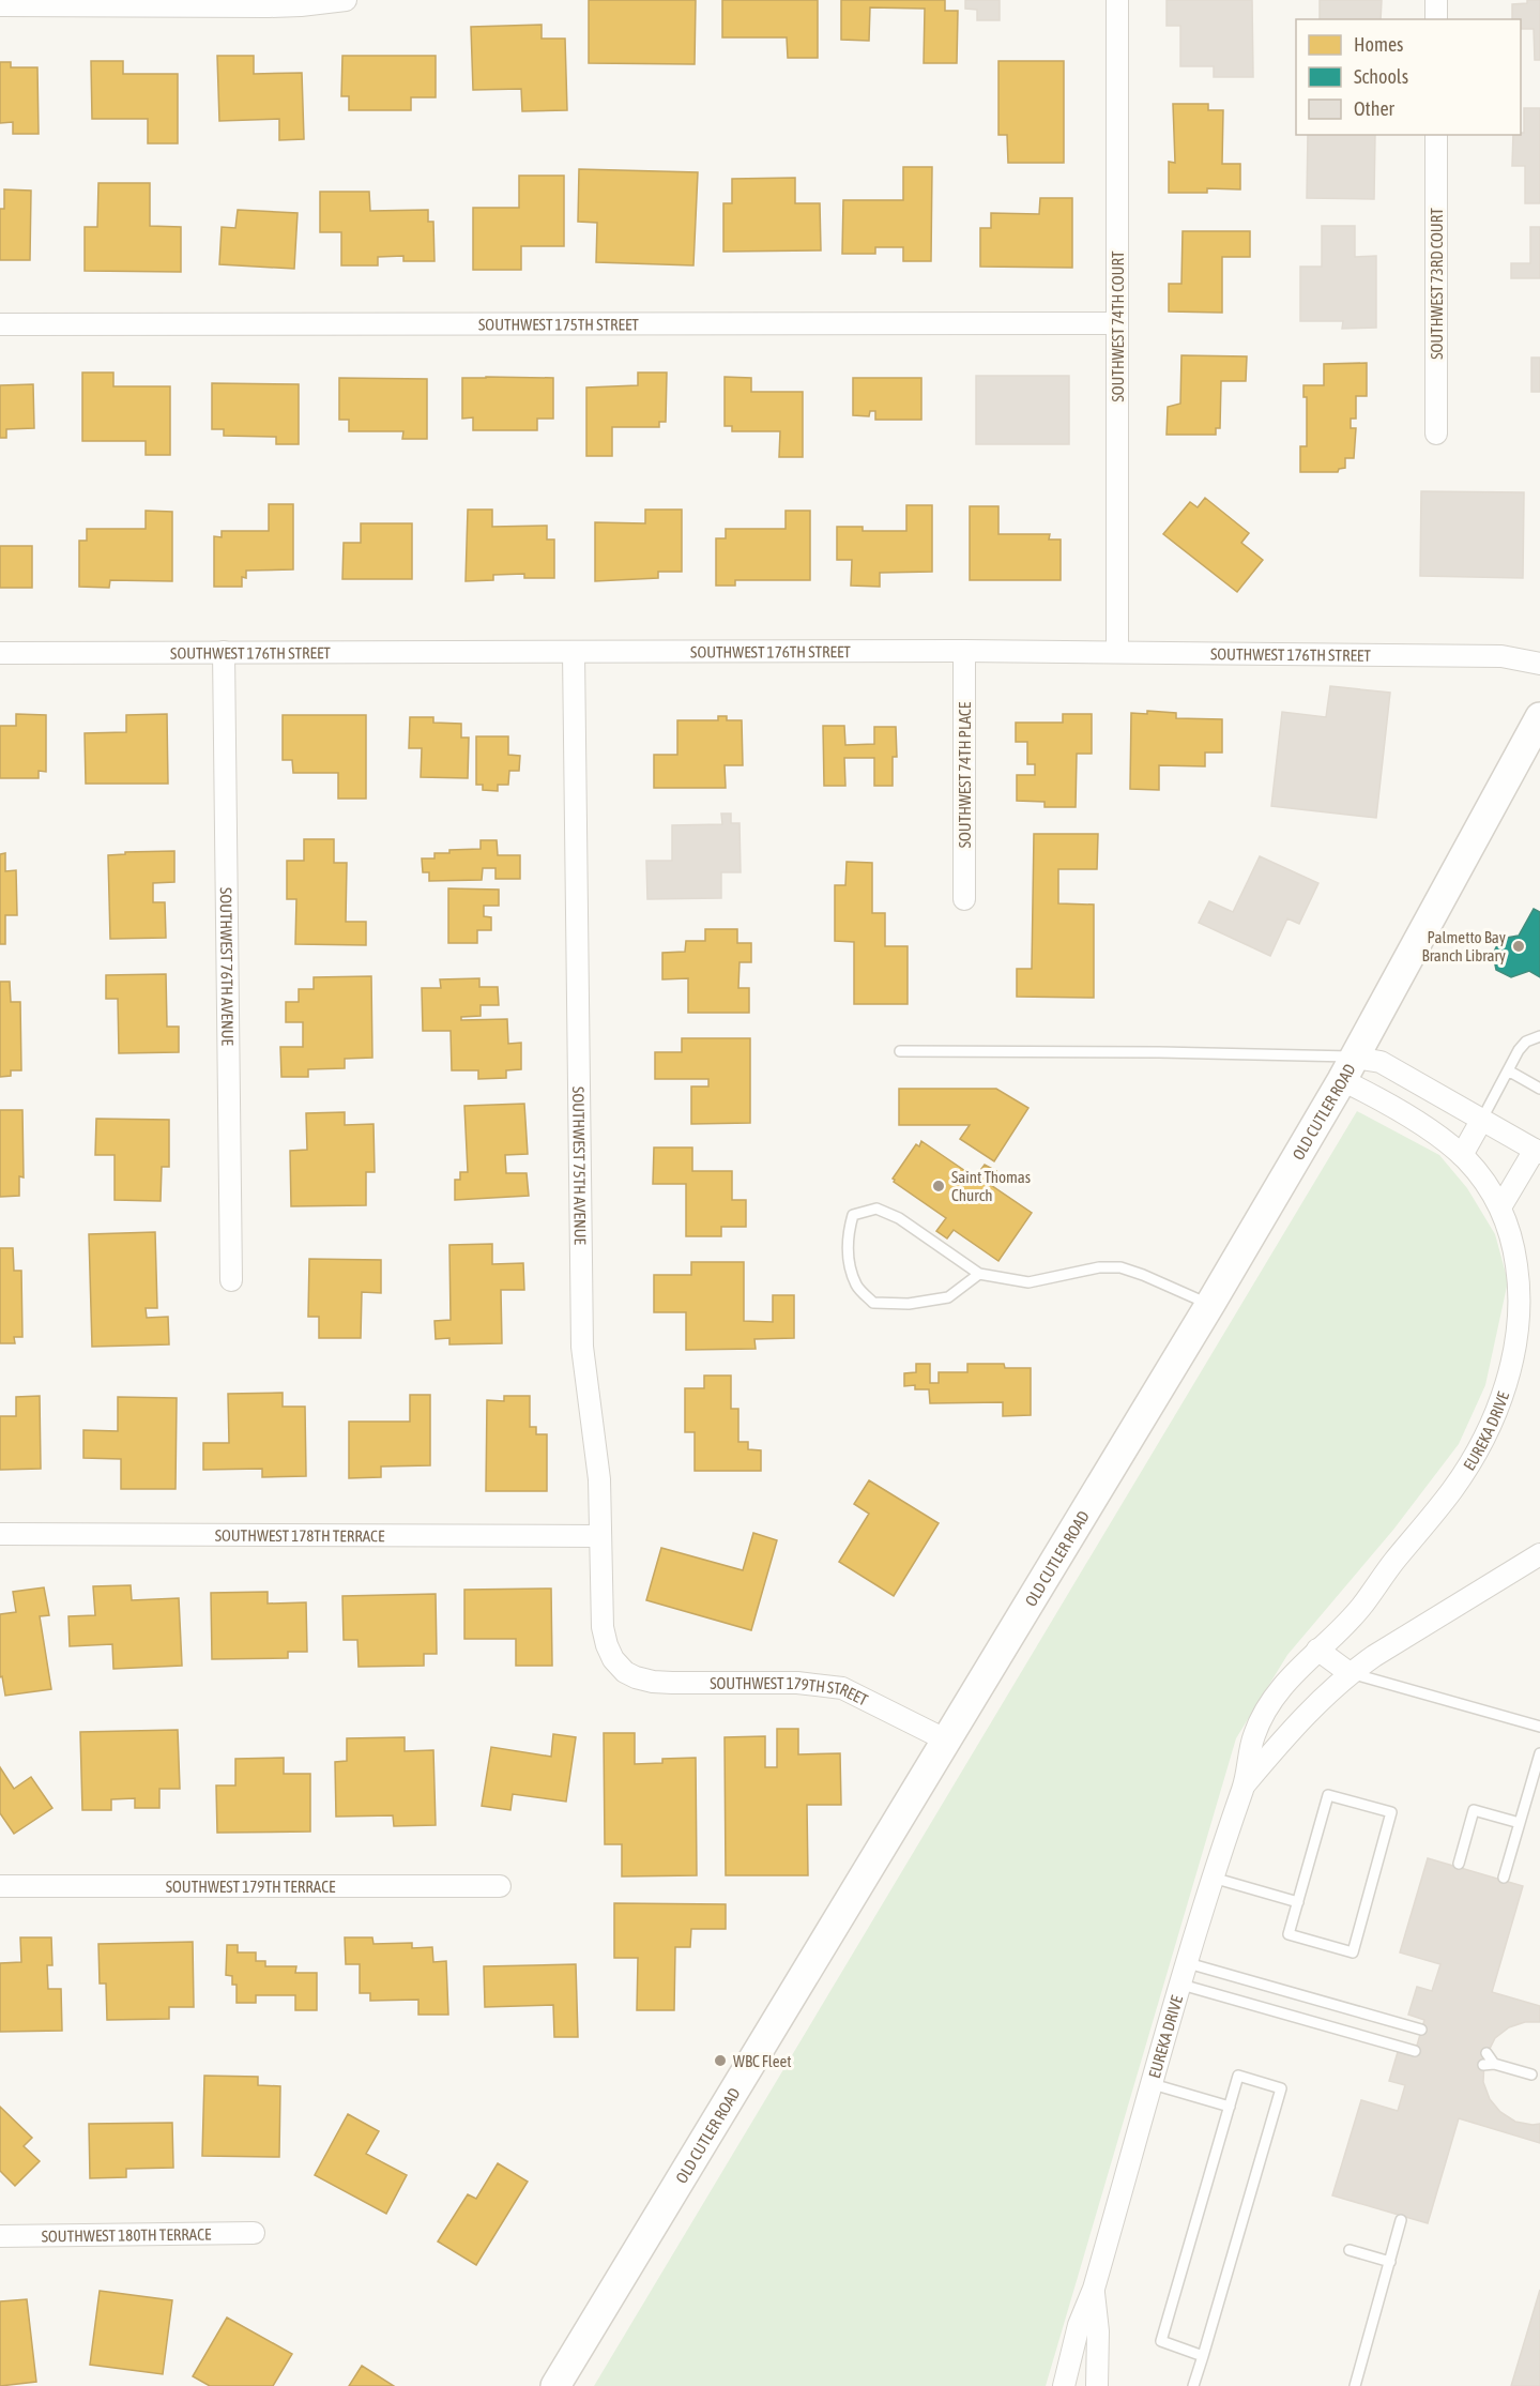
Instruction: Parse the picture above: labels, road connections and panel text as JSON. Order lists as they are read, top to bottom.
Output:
{
  "streets": {
    "main road": ["OLD CUTLER ROAD"],
    "street": [
      "SOUTHWEST 73RD COURT",
      "SOUTHWEST 175TH STREET",
      "SOUTHWEST 74TH COURT",
      "SOUTHWEST 176TH STREET",
      "SOUTHWEST 74TH PLACE",
      "SOUTHWEST 76TH AVENUE",
      "SOUTHWEST 75TH AVENUE",
      "EUREKA DRIVE",
      "SOUTHWEST 178TH TERRACE",
      "SOUTHWEST 179TH STREET",
      "SOUTHWEST 179TH TERRACE",
      "SOUTHWEST 180TH TERRACE"
    ]
  },
  "crossings": [
    ["SOUTHWEST 175TH STREET", "SOUTHWEST 74TH COURT"],
    ["SOUTHWEST 74TH COURT", "SOUTHWEST 176TH STREET"],
    ["SOUTHWEST 176TH STREET", "SOUTHWEST 74TH PLACE"],
    ["SOUTHWEST 176TH STREET", "SOUTHWEST 76TH AVENUE"],
    ["SOUTHWEST 176TH STREET", "SOUTHWEST 75TH AVENUE"],
    ["OLD CUTLER ROAD", "EUREKA DRIVE"],
    ["OLD CUTLER ROAD", "SOUTHWEST 179TH STREET"],
    ["SOUTHWEST 75TH AVENUE", "SOUTHWEST 178TH TERRACE"],
    ["SOUTHWEST 75TH AVENUE", "SOUTHWEST 179TH STREET"]
  ],
  "places": ["Palmetto Bay Branch Library", "Saint Thomas Church", "WBC Fleet"],
  "legend": ["Homes", "Schools", "Other"]
}
